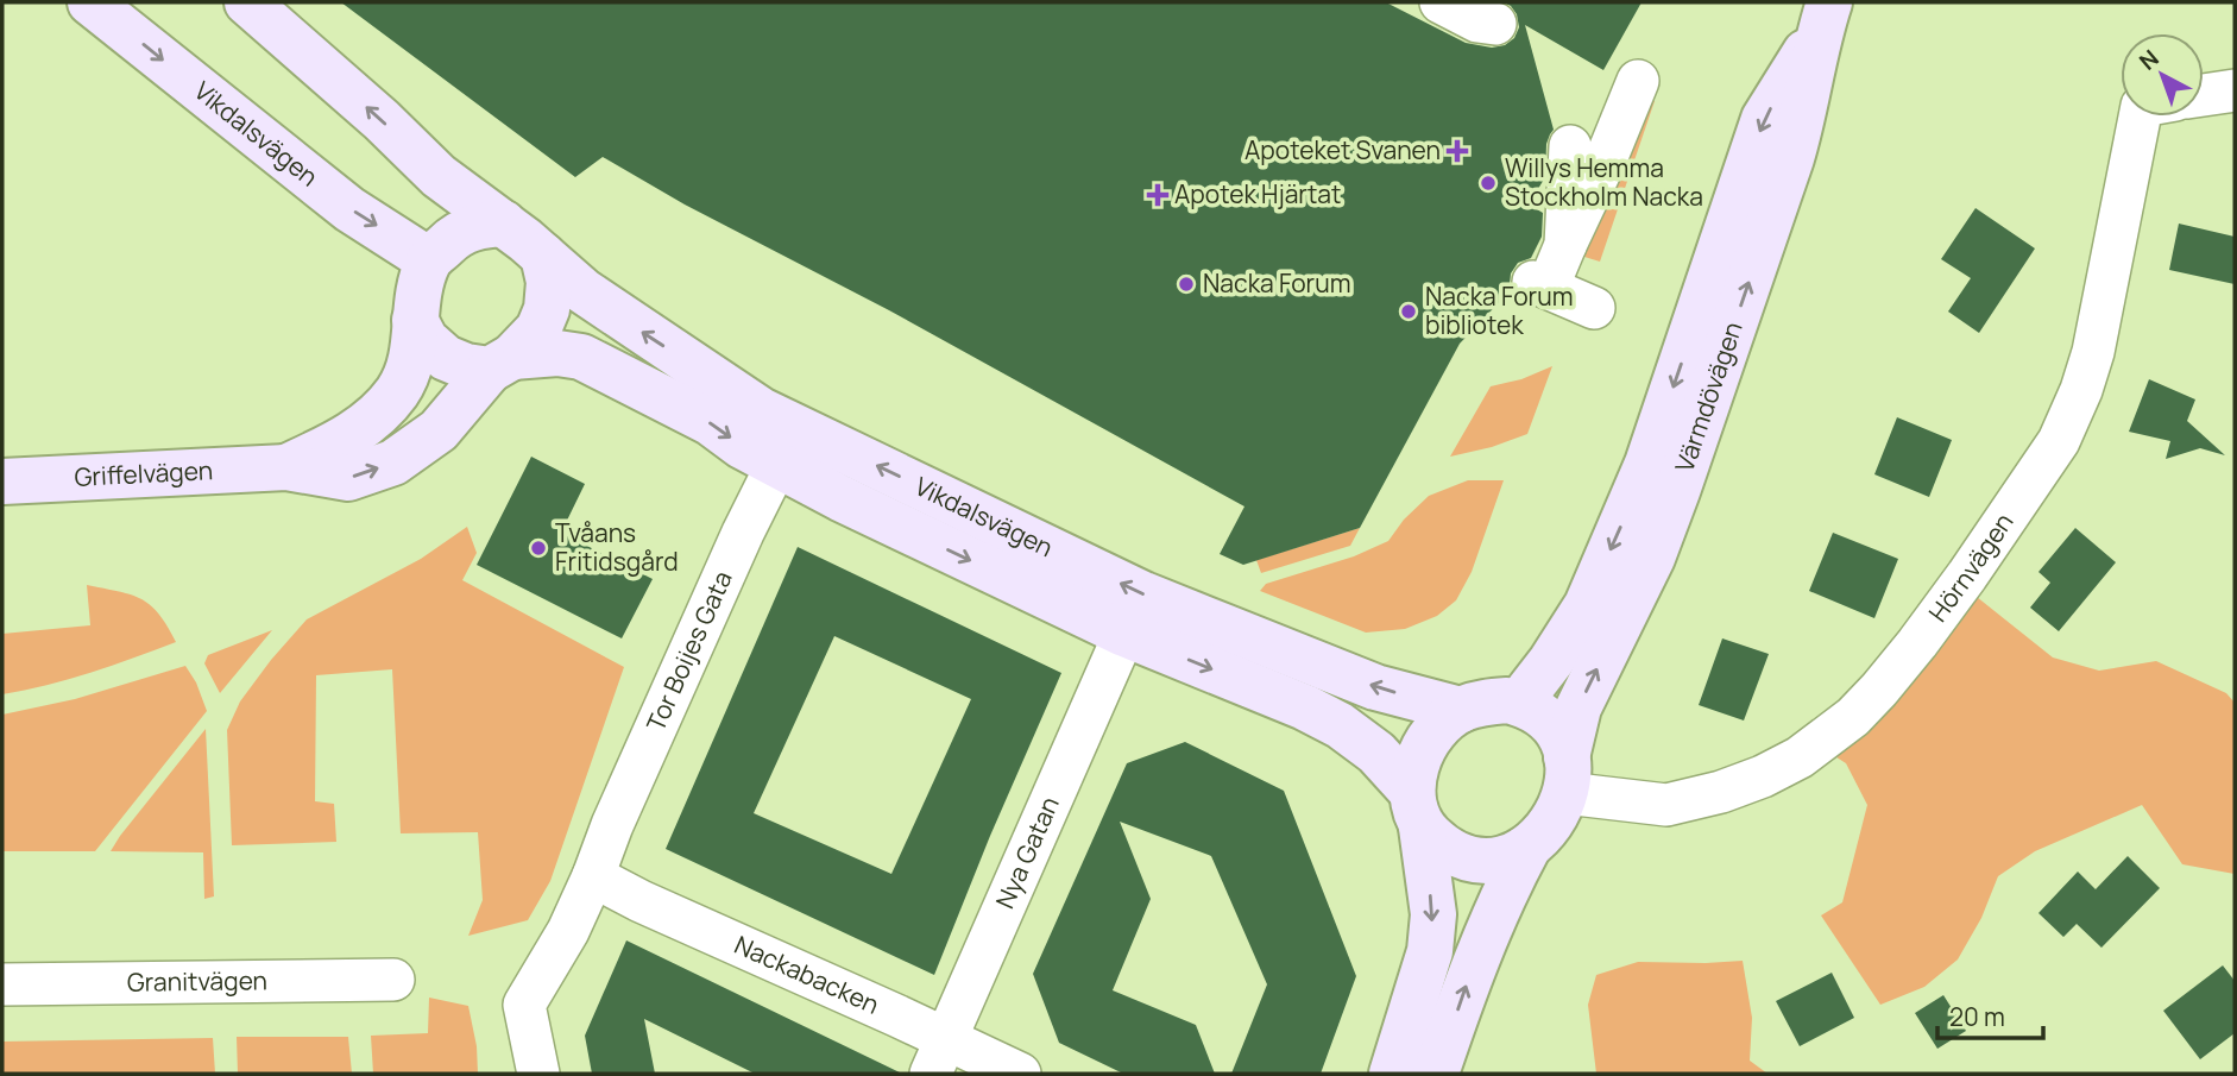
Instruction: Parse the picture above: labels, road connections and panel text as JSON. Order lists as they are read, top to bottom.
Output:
{
  "streets": {
    "street": [
      "Vikdalsvägen",
      "Värmdövägen",
      "Griffelvägen",
      "Hörnvägen",
      "Tor Boijes Gata",
      "Nya Gatan",
      "Nackabacken",
      "Granitvägen"
    ]
  },
  "crossings": [
    ["Vikdalsvägen", "Värmdövägen"],
    ["Vikdalsvägen", "Griffelvägen"],
    ["Vikdalsvägen", "Hörnvägen"],
    ["Vikdalsvägen", "Tor Boijes Gata"],
    ["Vikdalsvägen", "Nya Gatan"],
    ["Värmdövägen", "Hörnvägen"],
    ["Tor Boijes Gata", "Nackabacken"],
    ["Nya Gatan", "Nackabacken"]
  ],
  "places": {
    "health": ["Apoteket Svanen", "Apotek Hjärtat"],
    "other": [
      "Willys Hemma Stockholm Nacka",
      "Nacka Forum",
      "Nacka Forum bibliotek",
      "Tvåans Fritidsgård"
    ]
  },
  "scale_bar": "20 m",
  "north": "top left"
}
